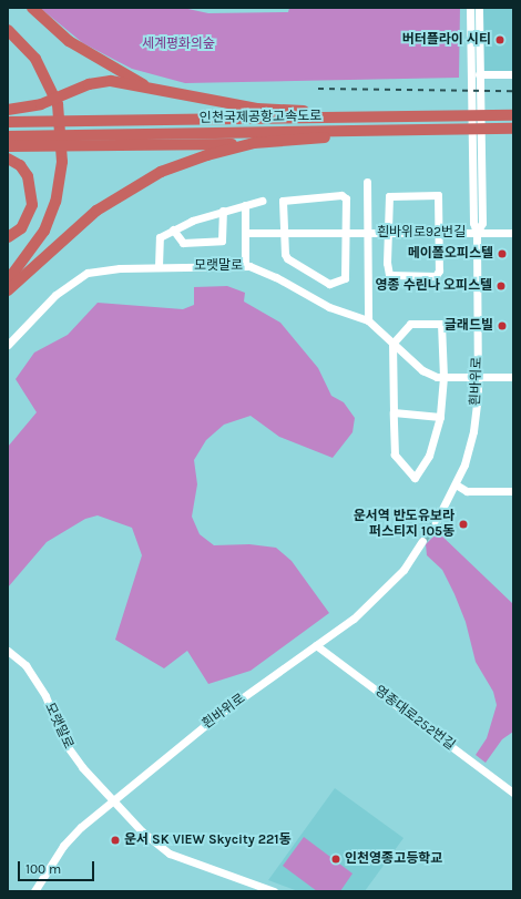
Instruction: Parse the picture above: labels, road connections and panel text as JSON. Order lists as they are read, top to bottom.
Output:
{
  "streets": {
    "highway": ["인천국제공항고속도로"],
    "street": [
      "흰바위로92번길",
      "모랫말로",
      "흰바위로",
      "영종대로252번길"
    ]
  },
  "crossings": [
    ["흰바위로92번길", "흰바위로"],
    ["모랫말로", "흰바위로"],
    ["흰바위로", "영종대로252번길"]
  ],
  "parks": ["세계평화의숲"],
  "places": [
    "버터플라이 시티",
    "메이폴오피스텔",
    "영종 수린나 오피스텔",
    "글래드빌",
    "운서역 반도유보라 퍼스티지 105동",
    "운서 SK VIEW Skycity 221동",
    "인천영종고등학교"
  ],
  "scale_bar": "100 m"
}
